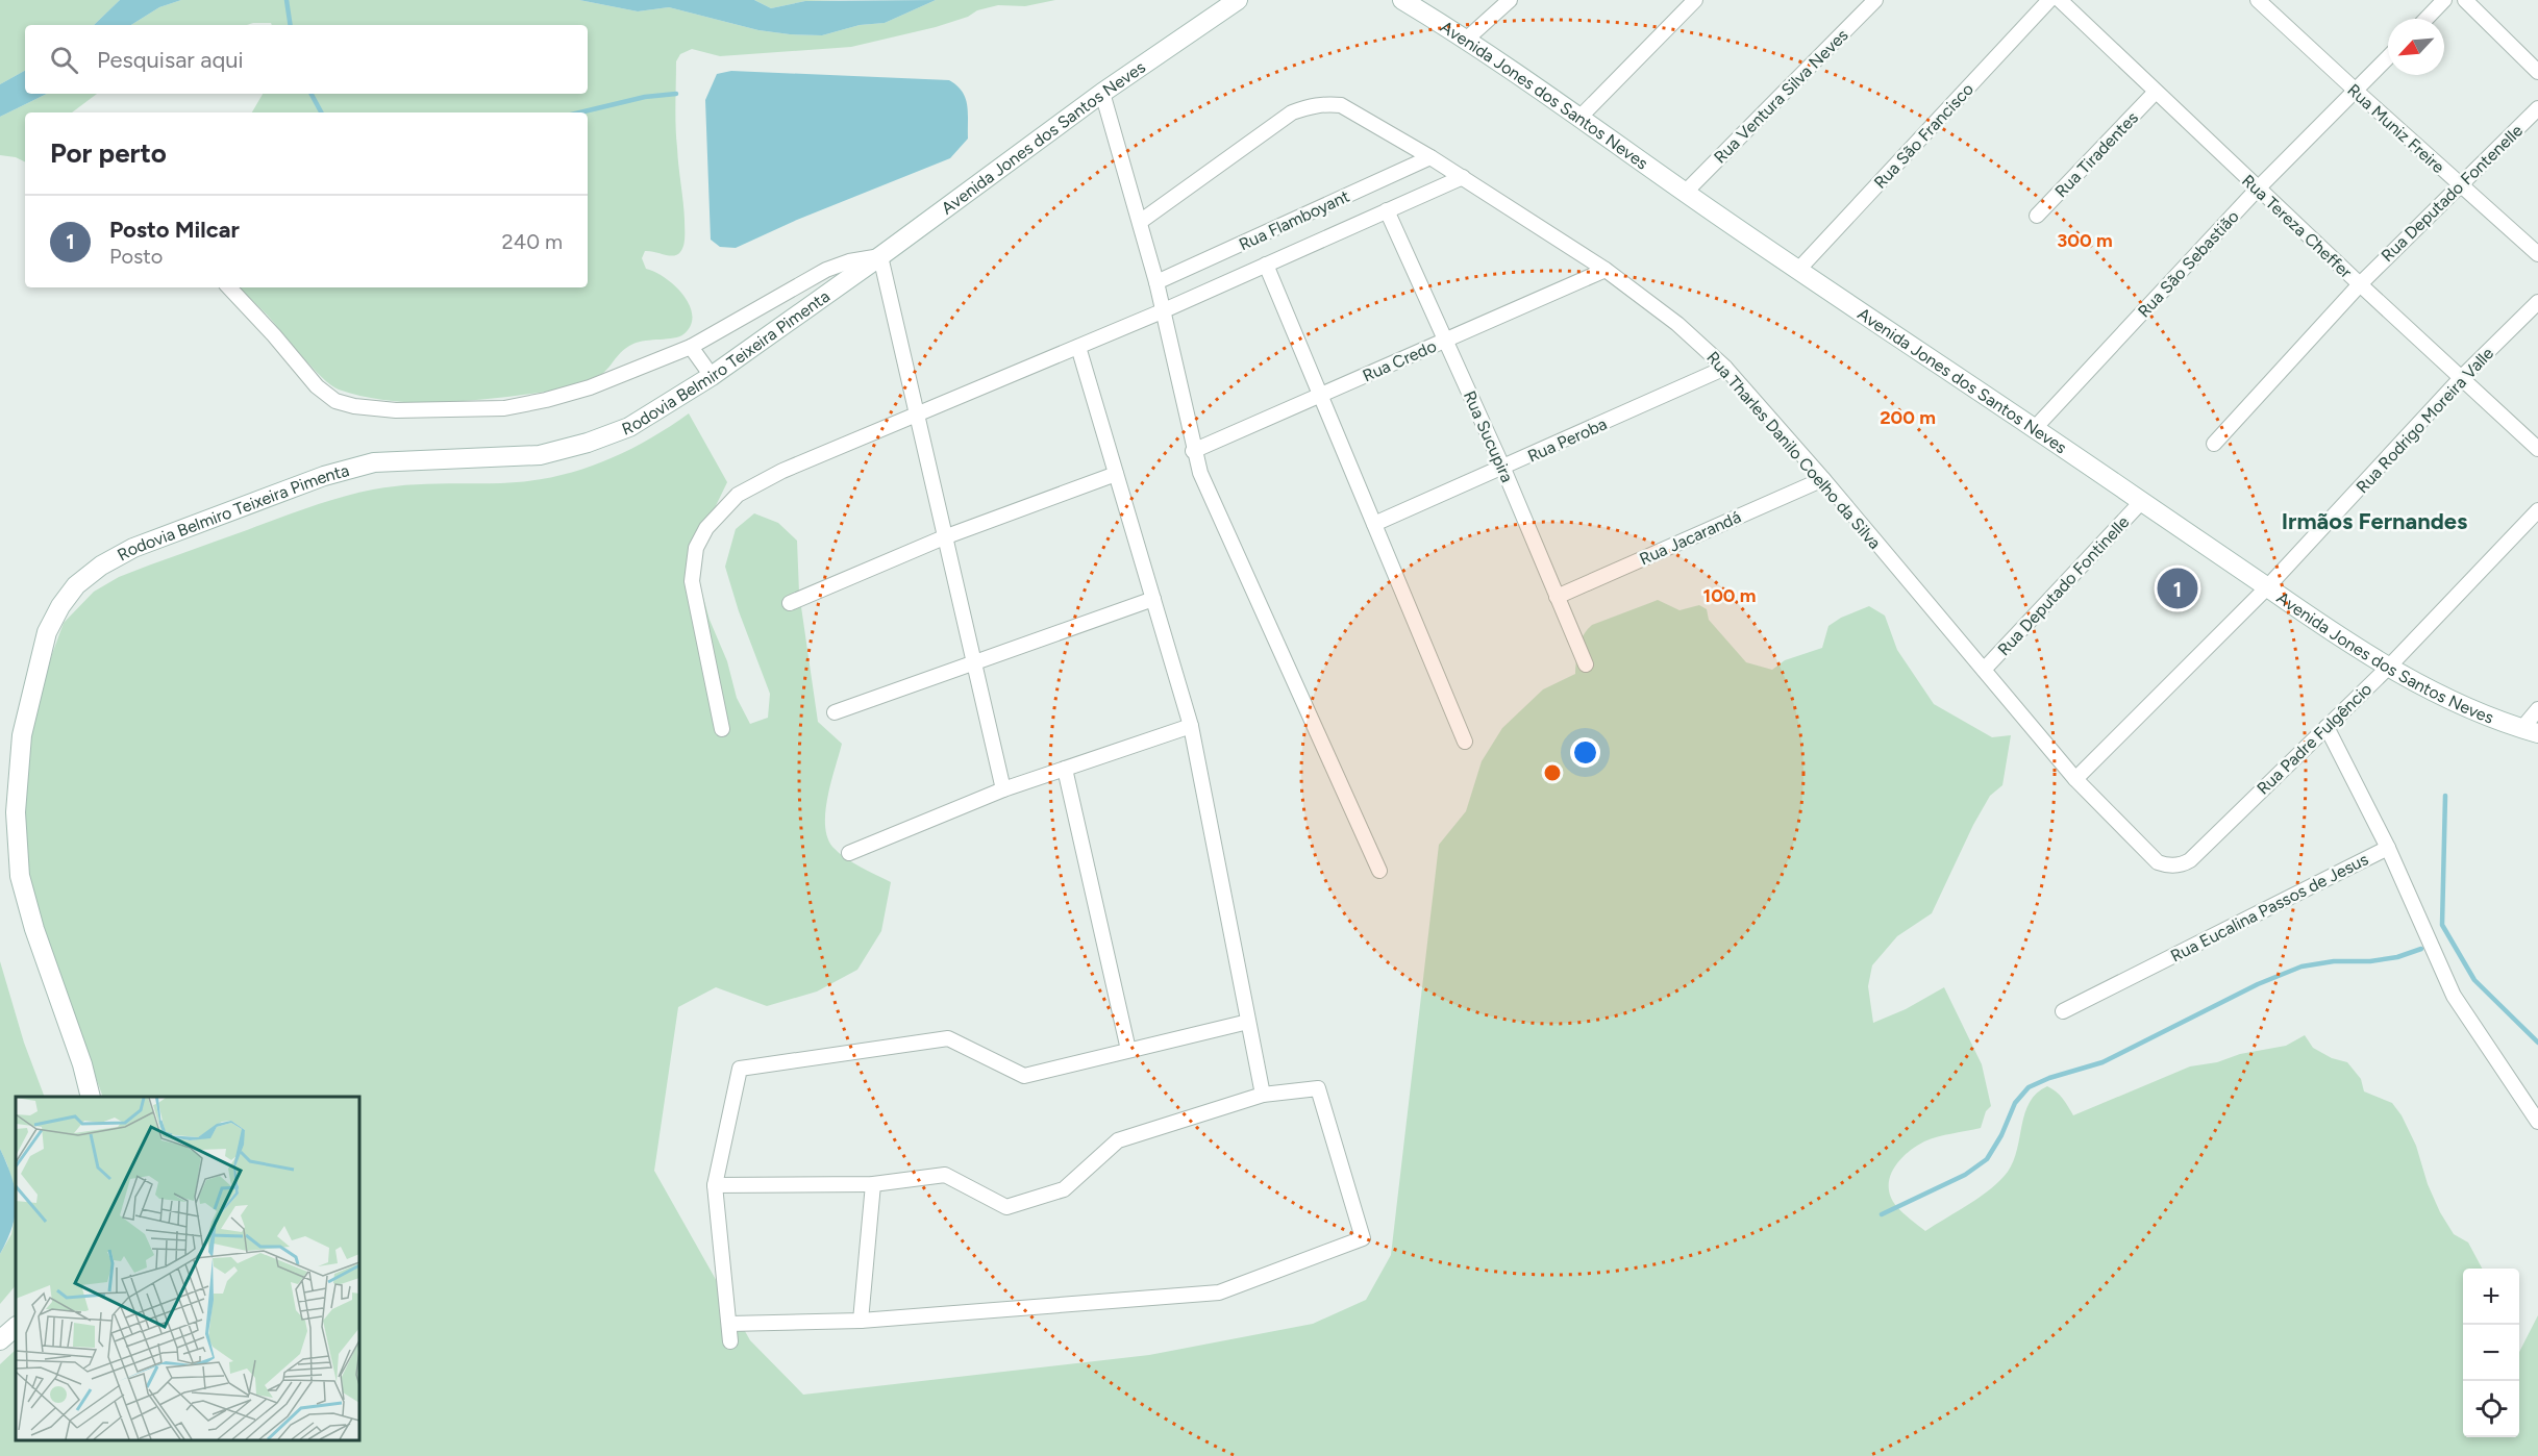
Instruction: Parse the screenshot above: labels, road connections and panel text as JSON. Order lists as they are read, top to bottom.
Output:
{
  "streets": {
    "main road": ["Avenida Jones dos Santos Neves", "Rodovia Belmiro Teixeira Pimenta"],
    "street": [
      "Rua Ventura Silva Neves",
      "Rua Muniz Freire",
      "Rua São Francisco",
      "Rua Tiradentes",
      "Rua Deputado Fontenelle",
      "Rua Flamboyant",
      "Rua Tereza Cheffer",
      "Rua São Sebastião",
      "Rua Credo",
      "Rua Rodrigo Moreira Valle",
      "Rua Sucupira",
      "Rua Peroba",
      "Rua Tharles Danilo Coelho da Silva",
      "Rua Jacarandá",
      "Rua Deputado Fontinelle",
      "Rua Padre Fulgêncio",
      "Rua Eucalina Passos de Jesus"
    ]
  },
  "crossings": [
    ["Avenida Jones dos Santos Neves", "Rua Ventura Silva Neves"],
    ["Avenida Jones dos Santos Neves", "Rua São Francisco"],
    ["Avenida Jones dos Santos Neves", "Rua São Sebastião"],
    ["Avenida Jones dos Santos Neves", "Rodovia Belmiro Teixeira Pimenta"],
    ["Avenida Jones dos Santos Neves", "Rua Rodrigo Moreira Valle"],
    ["Avenida Jones dos Santos Neves", "Rua Deputado Fontinelle"],
    ["Avenida Jones dos Santos Neves", "Rua Padre Fulgêncio"],
    ["Rua Muniz Freire", "Rua Deputado Fontenelle"],
    ["Rua Muniz Freire", "Rua São Sebastião"],
    ["Rua Tiradentes", "Rua Tereza Cheffer"],
    ["Rua Deputado Fontenelle", "Rua Tereza Cheffer"],
    ["Rua Flamboyant", "Rua Tharles Danilo Coelho da Silva"],
    ["Rua Tereza Cheffer", "Rua São Sebastião"],
    ["Rua Tereza Cheffer", "Rua Rodrigo Moreira Valle"],
    ["Rua Credo", "Rua Sucupira"],
    ["Rua Credo", "Rua Tharles Danilo Coelho da Silva"],
    ["Rua Rodrigo Moreira Valle", "Rua Tharles Danilo Coelho da Silva"],
    ["Rua Sucupira", "Rua Peroba"],
    ["Rua Sucupira", "Rua Jacarandá"],
    ["Rua Peroba", "Rua Tharles Danilo Coelho da Silva"],
    ["Rua Tharles Danilo Coelho da Silva", "Rua Jacarandá"],
    ["Rua Tharles Danilo Coelho da Silva", "Rua Deputado Fontinelle"],
    ["Rua Tharles Danilo Coelho da Silva", "Rua Padre Fulgêncio"],
    ["Rua Padre Fulgêncio", "Rua Eucalina Passos de Jesus"]
  ],
  "districts": ["Irmãos Fernandes"],
  "north": "bottom left",
  "page": {
    "search": "Pesquisar aqui",
    "heading": "Por perto",
    "list": [
      {
        "mark": "1",
        "name": "Posto Milcar",
        "note": "Posto",
        "value": "240 m"
      }
    ],
    "pins": "1",
    "map_buttons": ["+", "−"]
  },
  "rings": ["300 m", "200 m", "100 m"]
}
